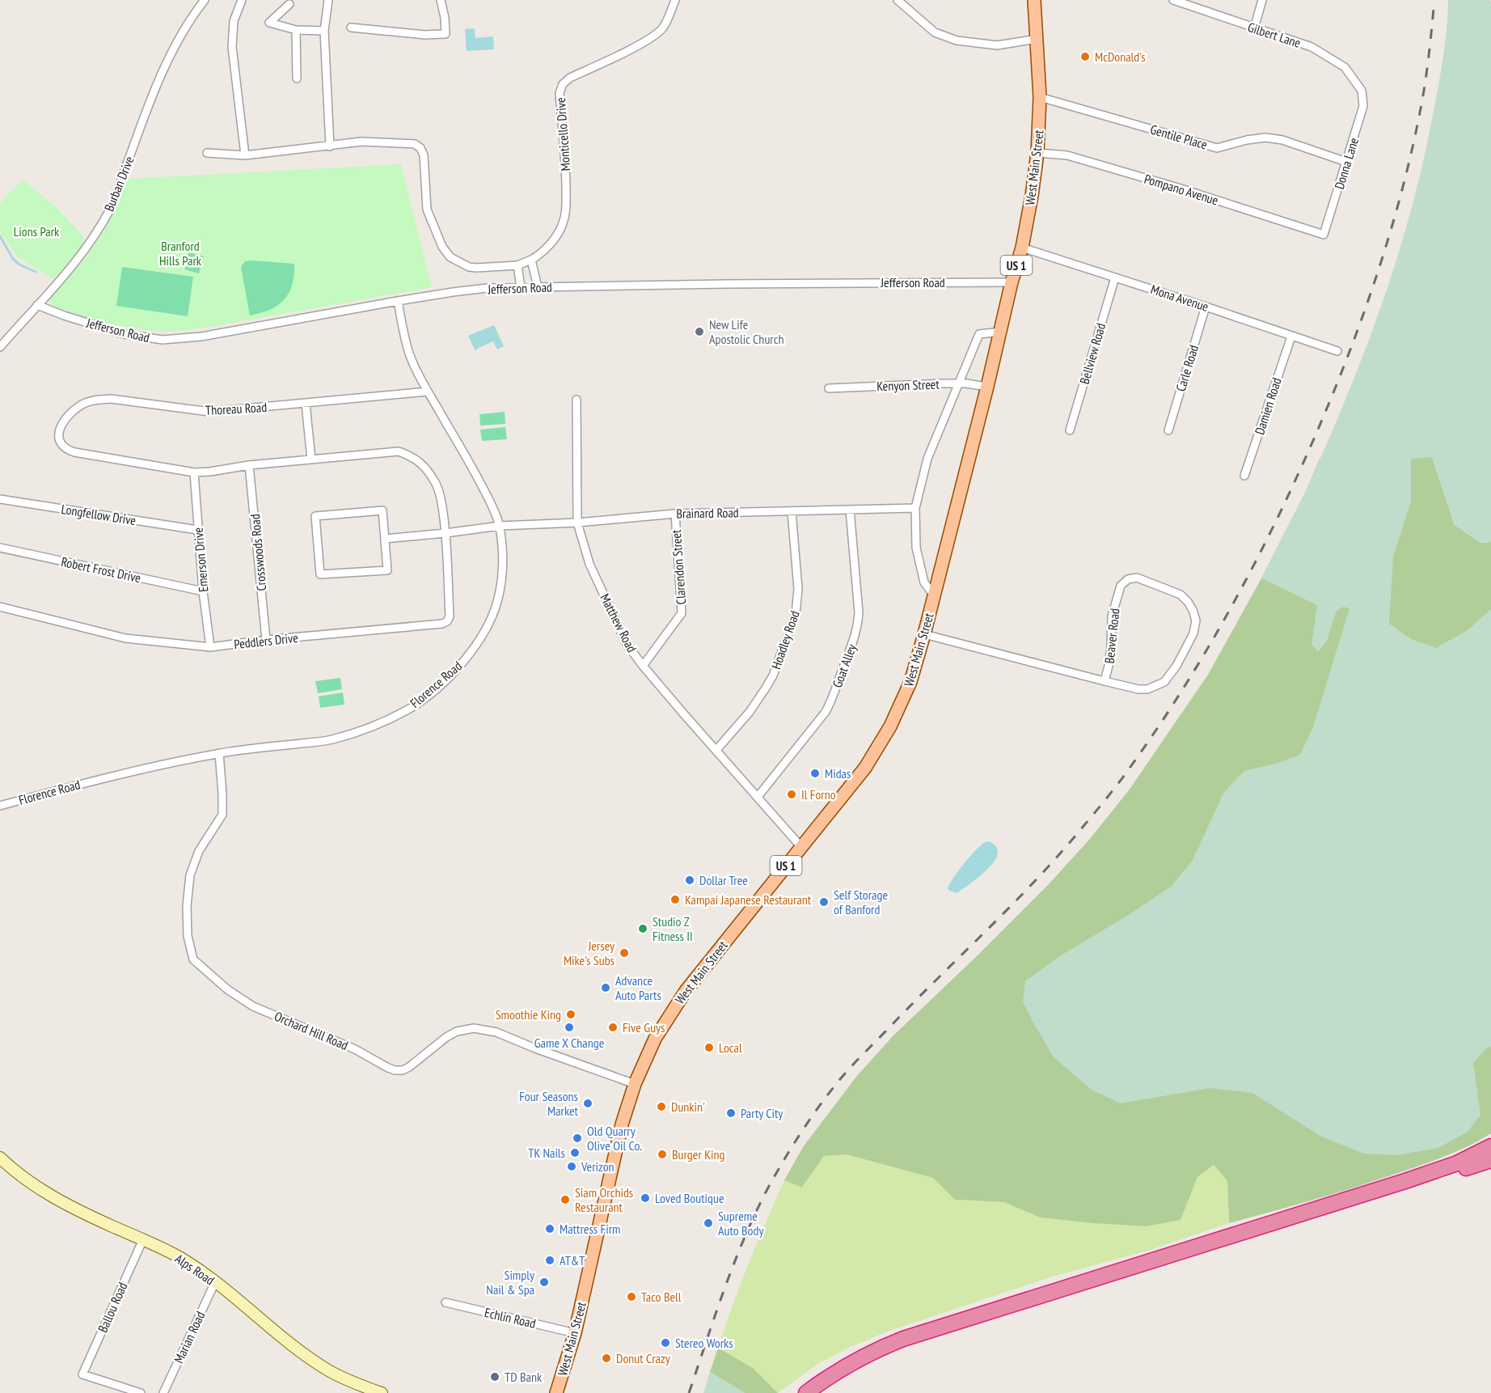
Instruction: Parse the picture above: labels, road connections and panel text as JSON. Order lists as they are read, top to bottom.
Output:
{
  "streets": {
    "main road": ["West Main Street", "US 1"],
    "street": [
      "Gilbert Lane",
      "Monticello Drive",
      "Gentile Place",
      "Donna Lane",
      "Burban Drive",
      "Pompano Avenue",
      "Jefferson Road",
      "Mona Avenue",
      "Bellview Road",
      "Carle Road",
      "Kenyon Street",
      "Damien Road",
      "Thoreau Road",
      "Brainard Road",
      "Longfellow Drive",
      "Crosswoods Road",
      "Emerson Drive",
      "Clarendon Street",
      "Robert Frost Drive",
      "Matthew Road",
      "Beaver Road",
      "Hoadley Road",
      "Peddlers Drive",
      "Goat Alley",
      "Florence Road",
      "Orchard Hill Road",
      "Alps Road",
      "Ballou Road",
      "Echlin Road",
      "Marian Road"
    ]
  },
  "crossings": [
    ["Gilbert Lane", "Donna Lane"],
    ["Gentile Place", "Donna Lane"],
    ["Gentile Place", "West Main Street"],
    ["Donna Lane", "Pompano Avenue"],
    ["West Main Street", "Pompano Avenue"],
    ["West Main Street", "Jefferson Road"],
    ["West Main Street", "Mona Avenue"],
    ["West Main Street", "Kenyon Street"],
    ["West Main Street", "Brainard Road"],
    ["West Main Street", "Matthew Road"],
    ["West Main Street", "Beaver Road"],
    ["West Main Street", "Orchard Hill Road"],
    ["West Main Street", "Echlin Road"],
    ["Burban Drive", "Jefferson Road"],
    ["Jefferson Road", "Florence Road"],
    ["Mona Avenue", "Bellview Road"],
    ["Mona Avenue", "Carle Road"],
    ["Mona Avenue", "Damien Road"],
    ["Thoreau Road", "Peddlers Drive"],
    ["Thoreau Road", "Florence Road"],
    ["Brainard Road", "Clarendon Street"],
    ["Brainard Road", "Matthew Road"],
    ["Brainard Road", "Hoadley Road"],
    ["Brainard Road", "Goat Alley"],
    ["Brainard Road", "Florence Road"],
    ["Longfellow Drive", "Emerson Drive"],
    ["Crosswoods Road", "Peddlers Drive"],
    ["Emerson Drive", "Robert Frost Drive"],
    ["Emerson Drive", "Peddlers Drive"],
    ["Clarendon Street", "Matthew Road"],
    ["Matthew Road", "Hoadley Road"],
    ["Matthew Road", "Goat Alley"],
    ["Florence Road", "Orchard Hill Road"],
    ["Alps Road", "Ballou Road"],
    ["Alps Road", "Marian Road"]
  ],
  "parks": ["Lions Park", "Branford Hills Park"],
  "places": [
    "McDonald's",
    "New Life Apostolic Church",
    "Midas",
    "Il Forno",
    "Dollar Tree",
    "Kampai Japanese Restaurant",
    "Self Storage of Banford",
    "Studio Z Fitness II",
    "Jersey Mike's Subs",
    "Advance Auto Parts",
    "Smoothie King",
    "Game X Change",
    "Five Guys",
    "Local",
    "Four Seasons Market",
    "Dunkin'",
    "Party City",
    "Old Quarry Olive Oil Co.",
    "TK Nails",
    "Burger King",
    "Verizon",
    "Loved Boutique",
    "Siam Orchids Restaurant",
    "Supreme Auto Body",
    "Mattress Firm",
    "AT&T",
    "Simply Nail & Spa",
    "Taco Bell",
    "Stereo Works",
    "Donut Crazy",
    "TD Bank"
  ]
}
